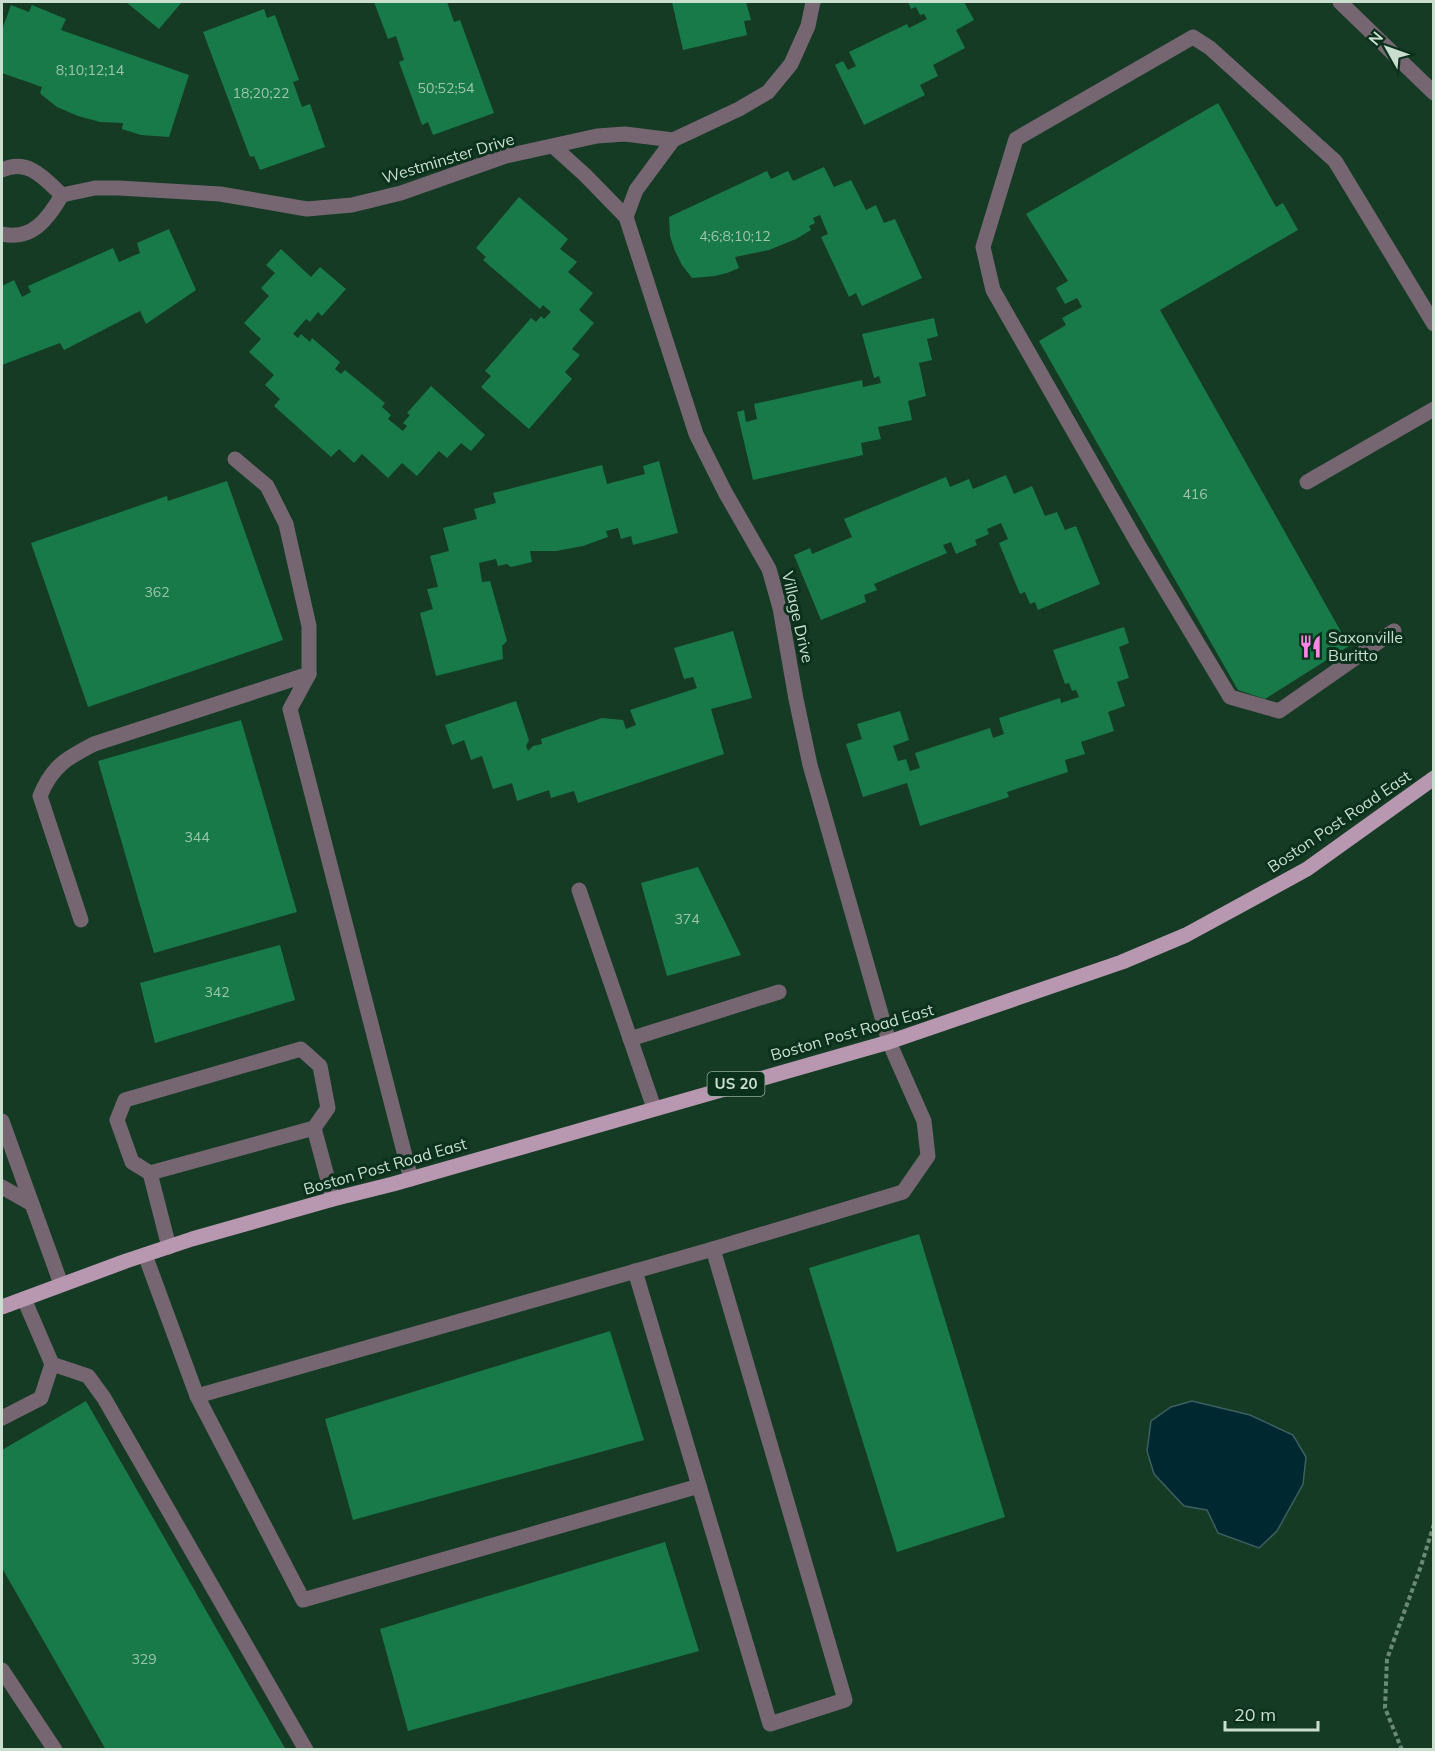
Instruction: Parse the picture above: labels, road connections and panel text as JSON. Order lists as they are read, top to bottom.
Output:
{
  "streets": {
    "main road": ["Boston Post Road East", "US 20"],
    "street": ["Westminster Drive", "Village Drive"]
  },
  "crossings": [
    ["Westminster Drive", "Village Drive"],
    ["Village Drive", "Boston Post Road East"]
  ],
  "places": {
    "restaurant": ["Saxonville Buritto"]
  },
  "house_numbers": [
    "8;10;12;14",
    "50;52;54",
    "18;20;22",
    "4;6;8;10;12",
    "416",
    "362",
    "344",
    "374",
    "342",
    "329"
  ],
  "scale_bar": "20 m",
  "north": "top left"
}
